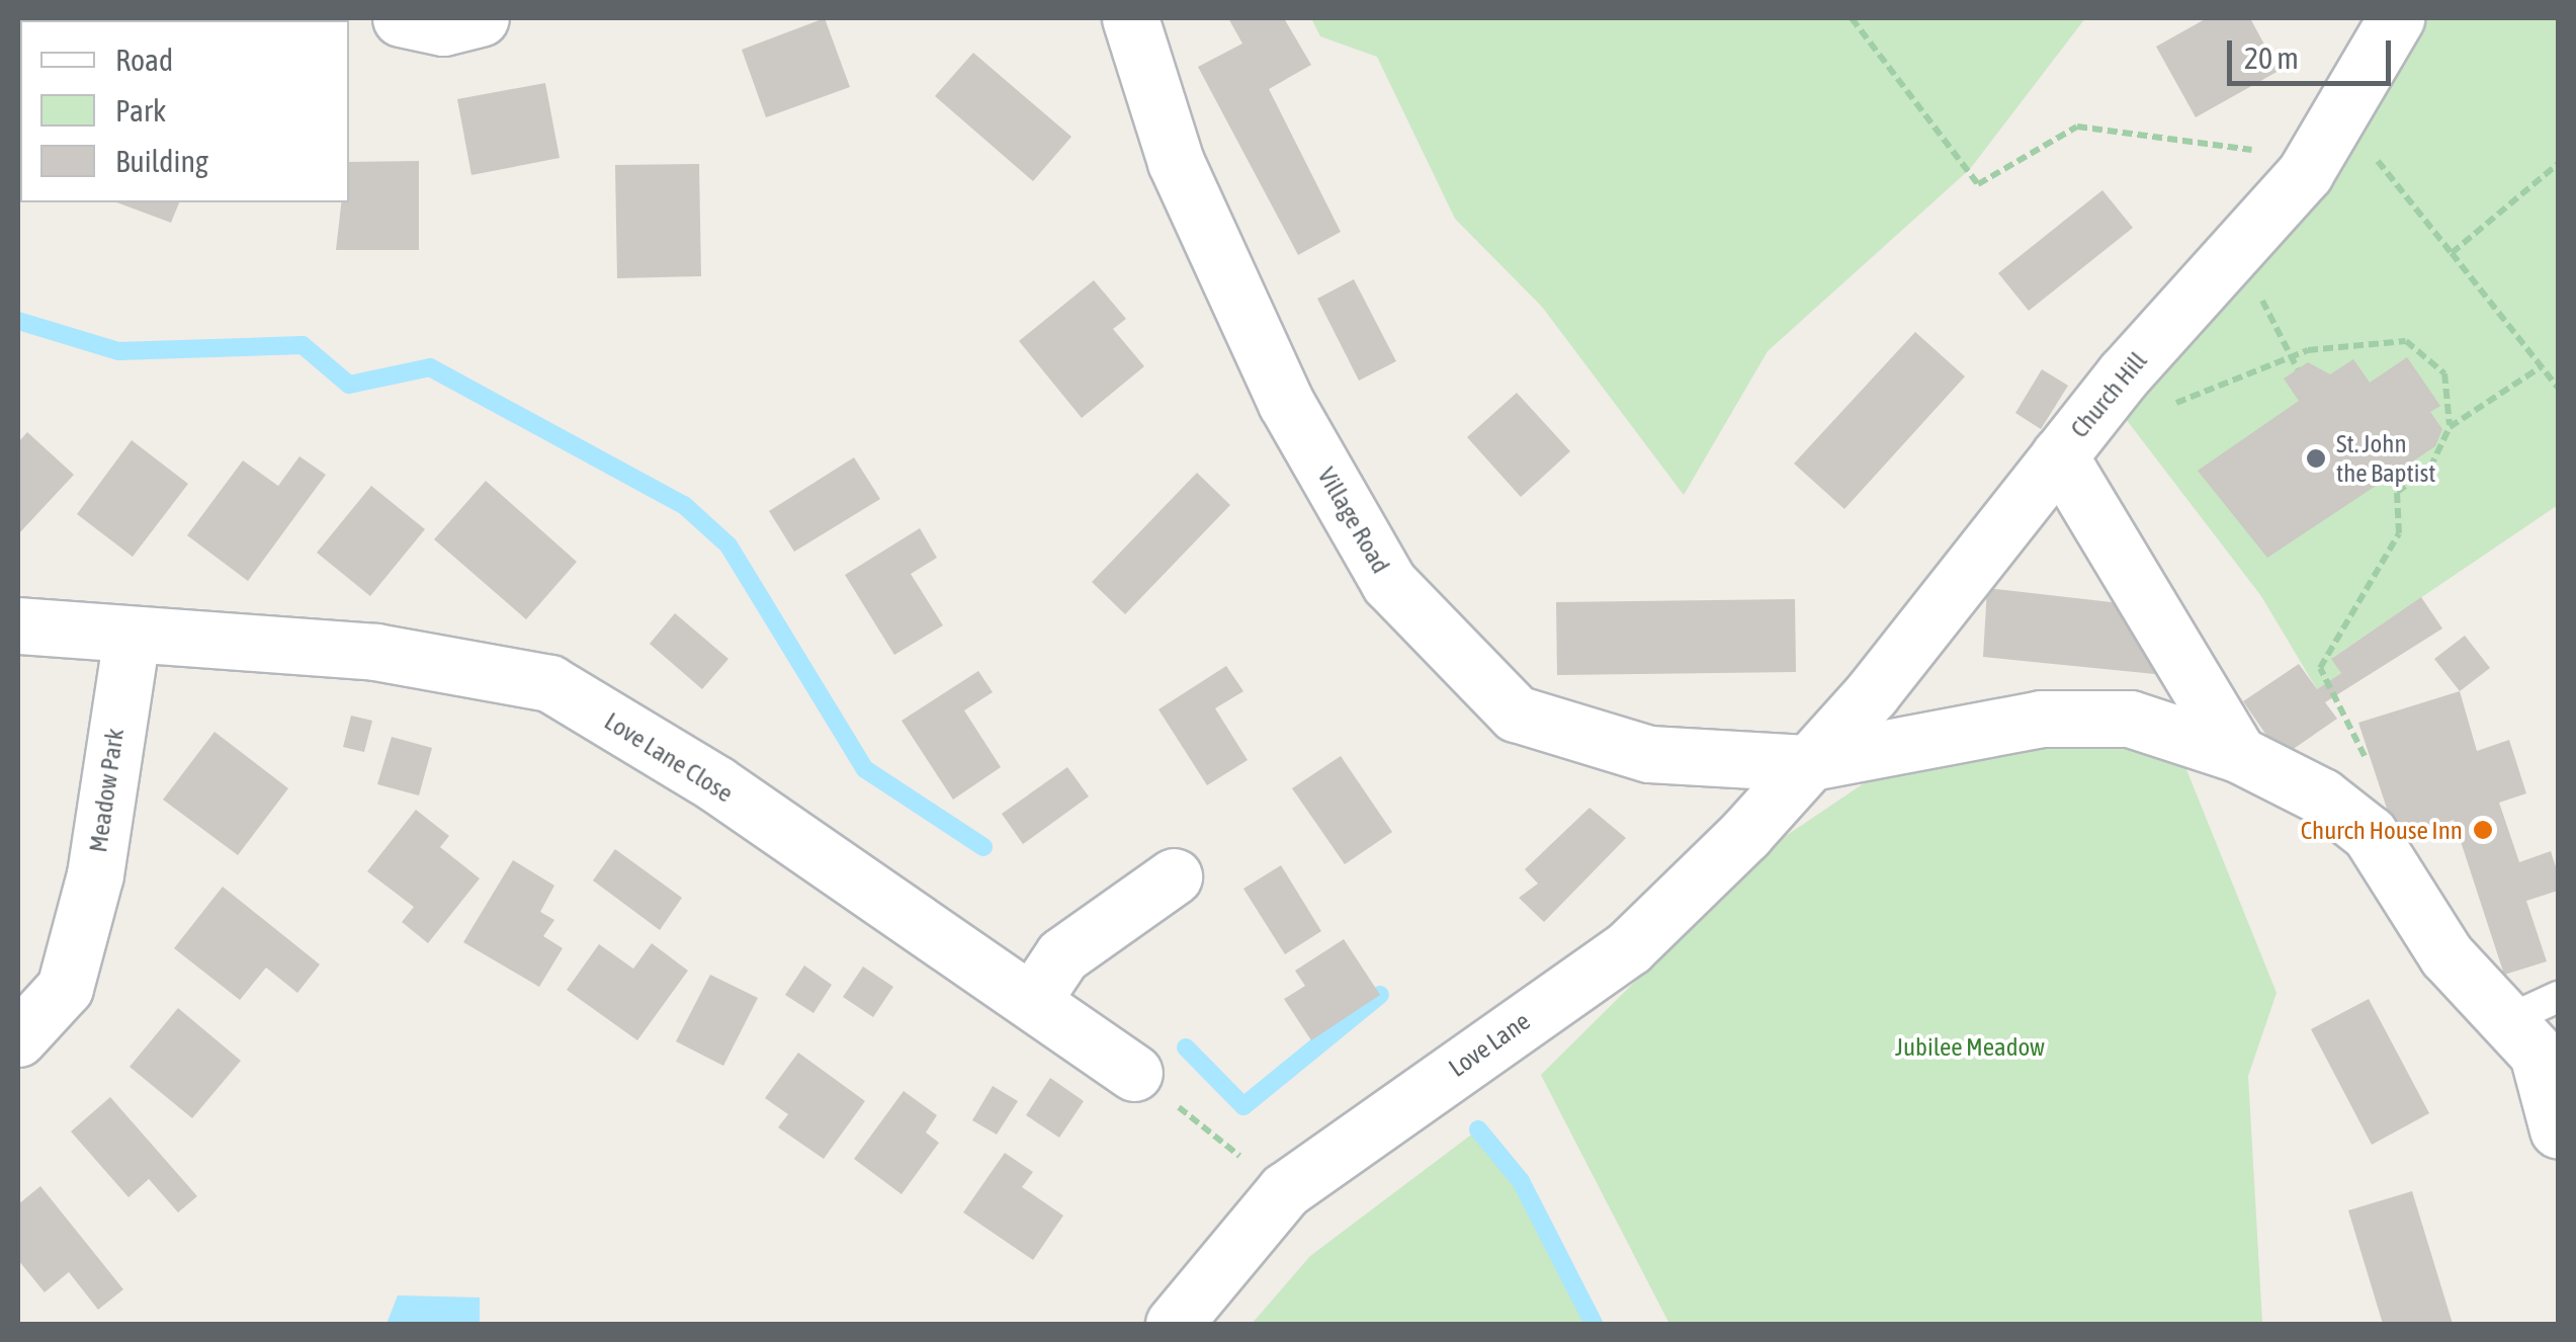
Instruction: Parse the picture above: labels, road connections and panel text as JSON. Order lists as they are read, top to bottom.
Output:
{
  "streets": {
    "street": [
      "Church Hill",
      "Village Road",
      "Love Lane Close",
      "Meadow Park",
      "Love Lane"
    ]
  },
  "crossings": [
    ["Church Hill", "Village Road"],
    ["Church Hill", "Love Lane"],
    ["Village Road", "Love Lane"],
    ["Love Lane Close", "Meadow Park"]
  ],
  "parks": ["Jubilee Meadow"],
  "places": ["St. John the Baptist", "Church House Inn"],
  "legend": ["Road", "Park", "Building"],
  "scale_bar": "20 m"
}
